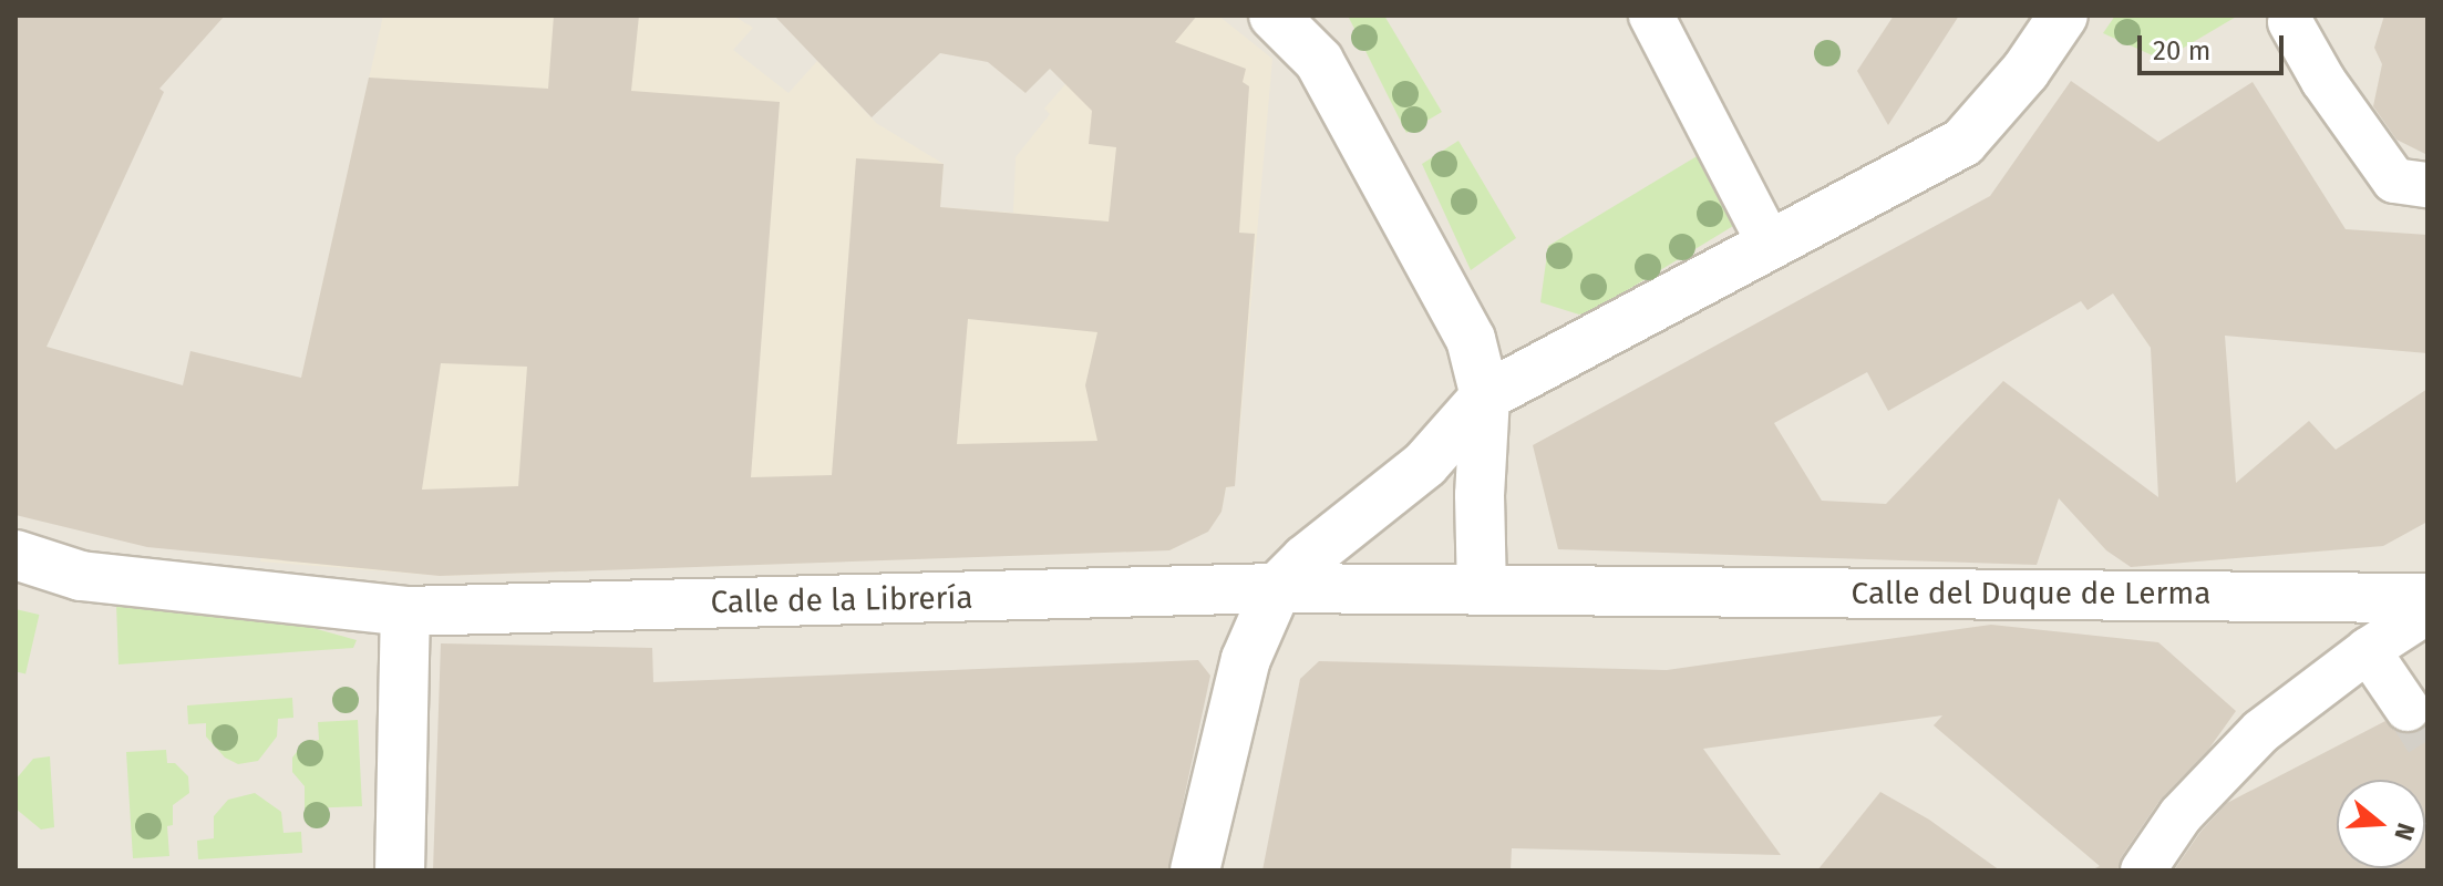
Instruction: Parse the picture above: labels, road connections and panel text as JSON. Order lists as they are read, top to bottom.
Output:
{
  "streets": {
    "street": ["Calle del Duque de Lerma", "Calle de la Librería"]
  },
  "crossings": [
    ["Calle del Duque de Lerma", "Calle de la Librería"]
  ],
  "scale_bar": "20 m",
  "north": "right"
}
